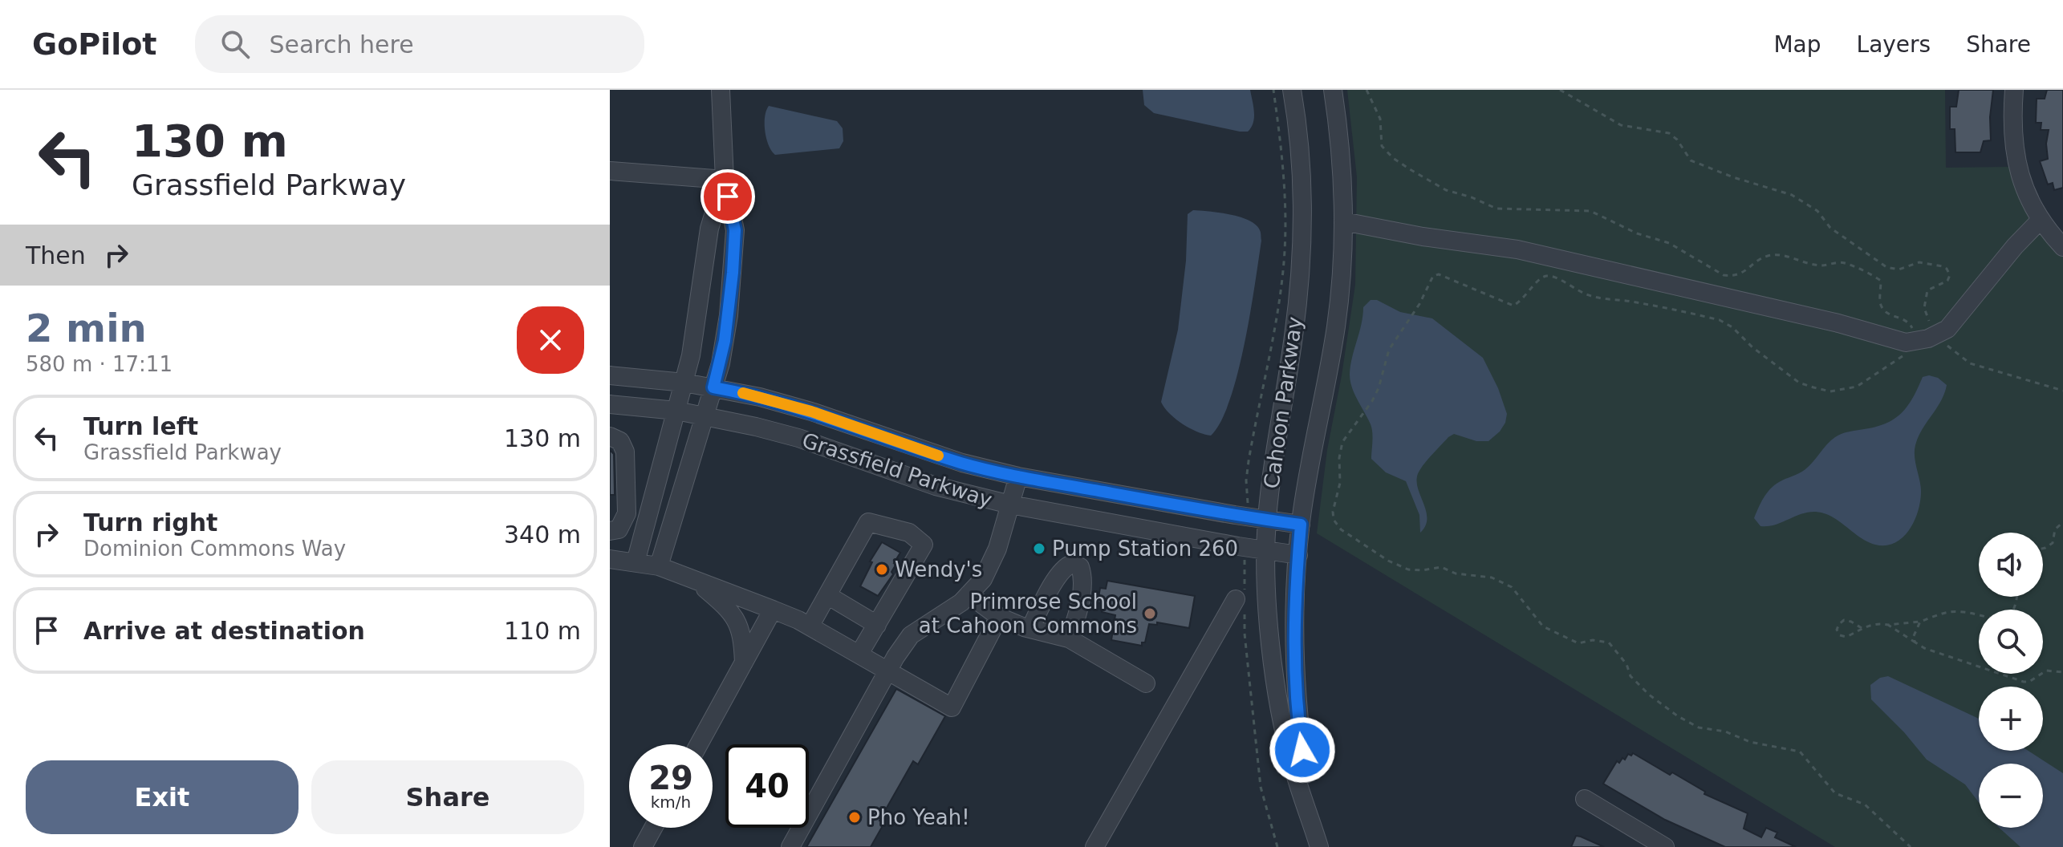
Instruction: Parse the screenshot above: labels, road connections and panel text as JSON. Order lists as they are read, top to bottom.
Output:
{
  "streets": {
    "street": ["Cahoon Parkway", "Grassfield Parkway"]
  },
  "crossings": [
    ["Cahoon Parkway", "Grassfield Parkway"]
  ],
  "places": [
    "Pump Station 260",
    "Wendy's",
    "Primrose School at Cahoon Commons",
    "Pho Yeah!"
  ],
  "page": {
    "header": "GoPilot",
    "search": "Search here",
    "nav": ["Map", "Layers", "Share"],
    "turn": ["130 m", "Grassfield Parkway"],
    "then": "Then",
    "heading": ["2 min", "580 m · 17:11"],
    "list": [
      {
        "name": "Turn left",
        "note": "Grassfield Parkway",
        "value": "130 m"
      },
      {
        "name": "Turn right",
        "note": "Dominion Commons Way",
        "value": "340 m"
      },
      {
        "name": "Arrive at destination",
        "value": "110 m"
      }
    ],
    "map_buttons": ["+", "−"],
    "speed": "29 km/h",
    "limit": "40",
    "buttons": ["Exit", "Share"]
  }
}
